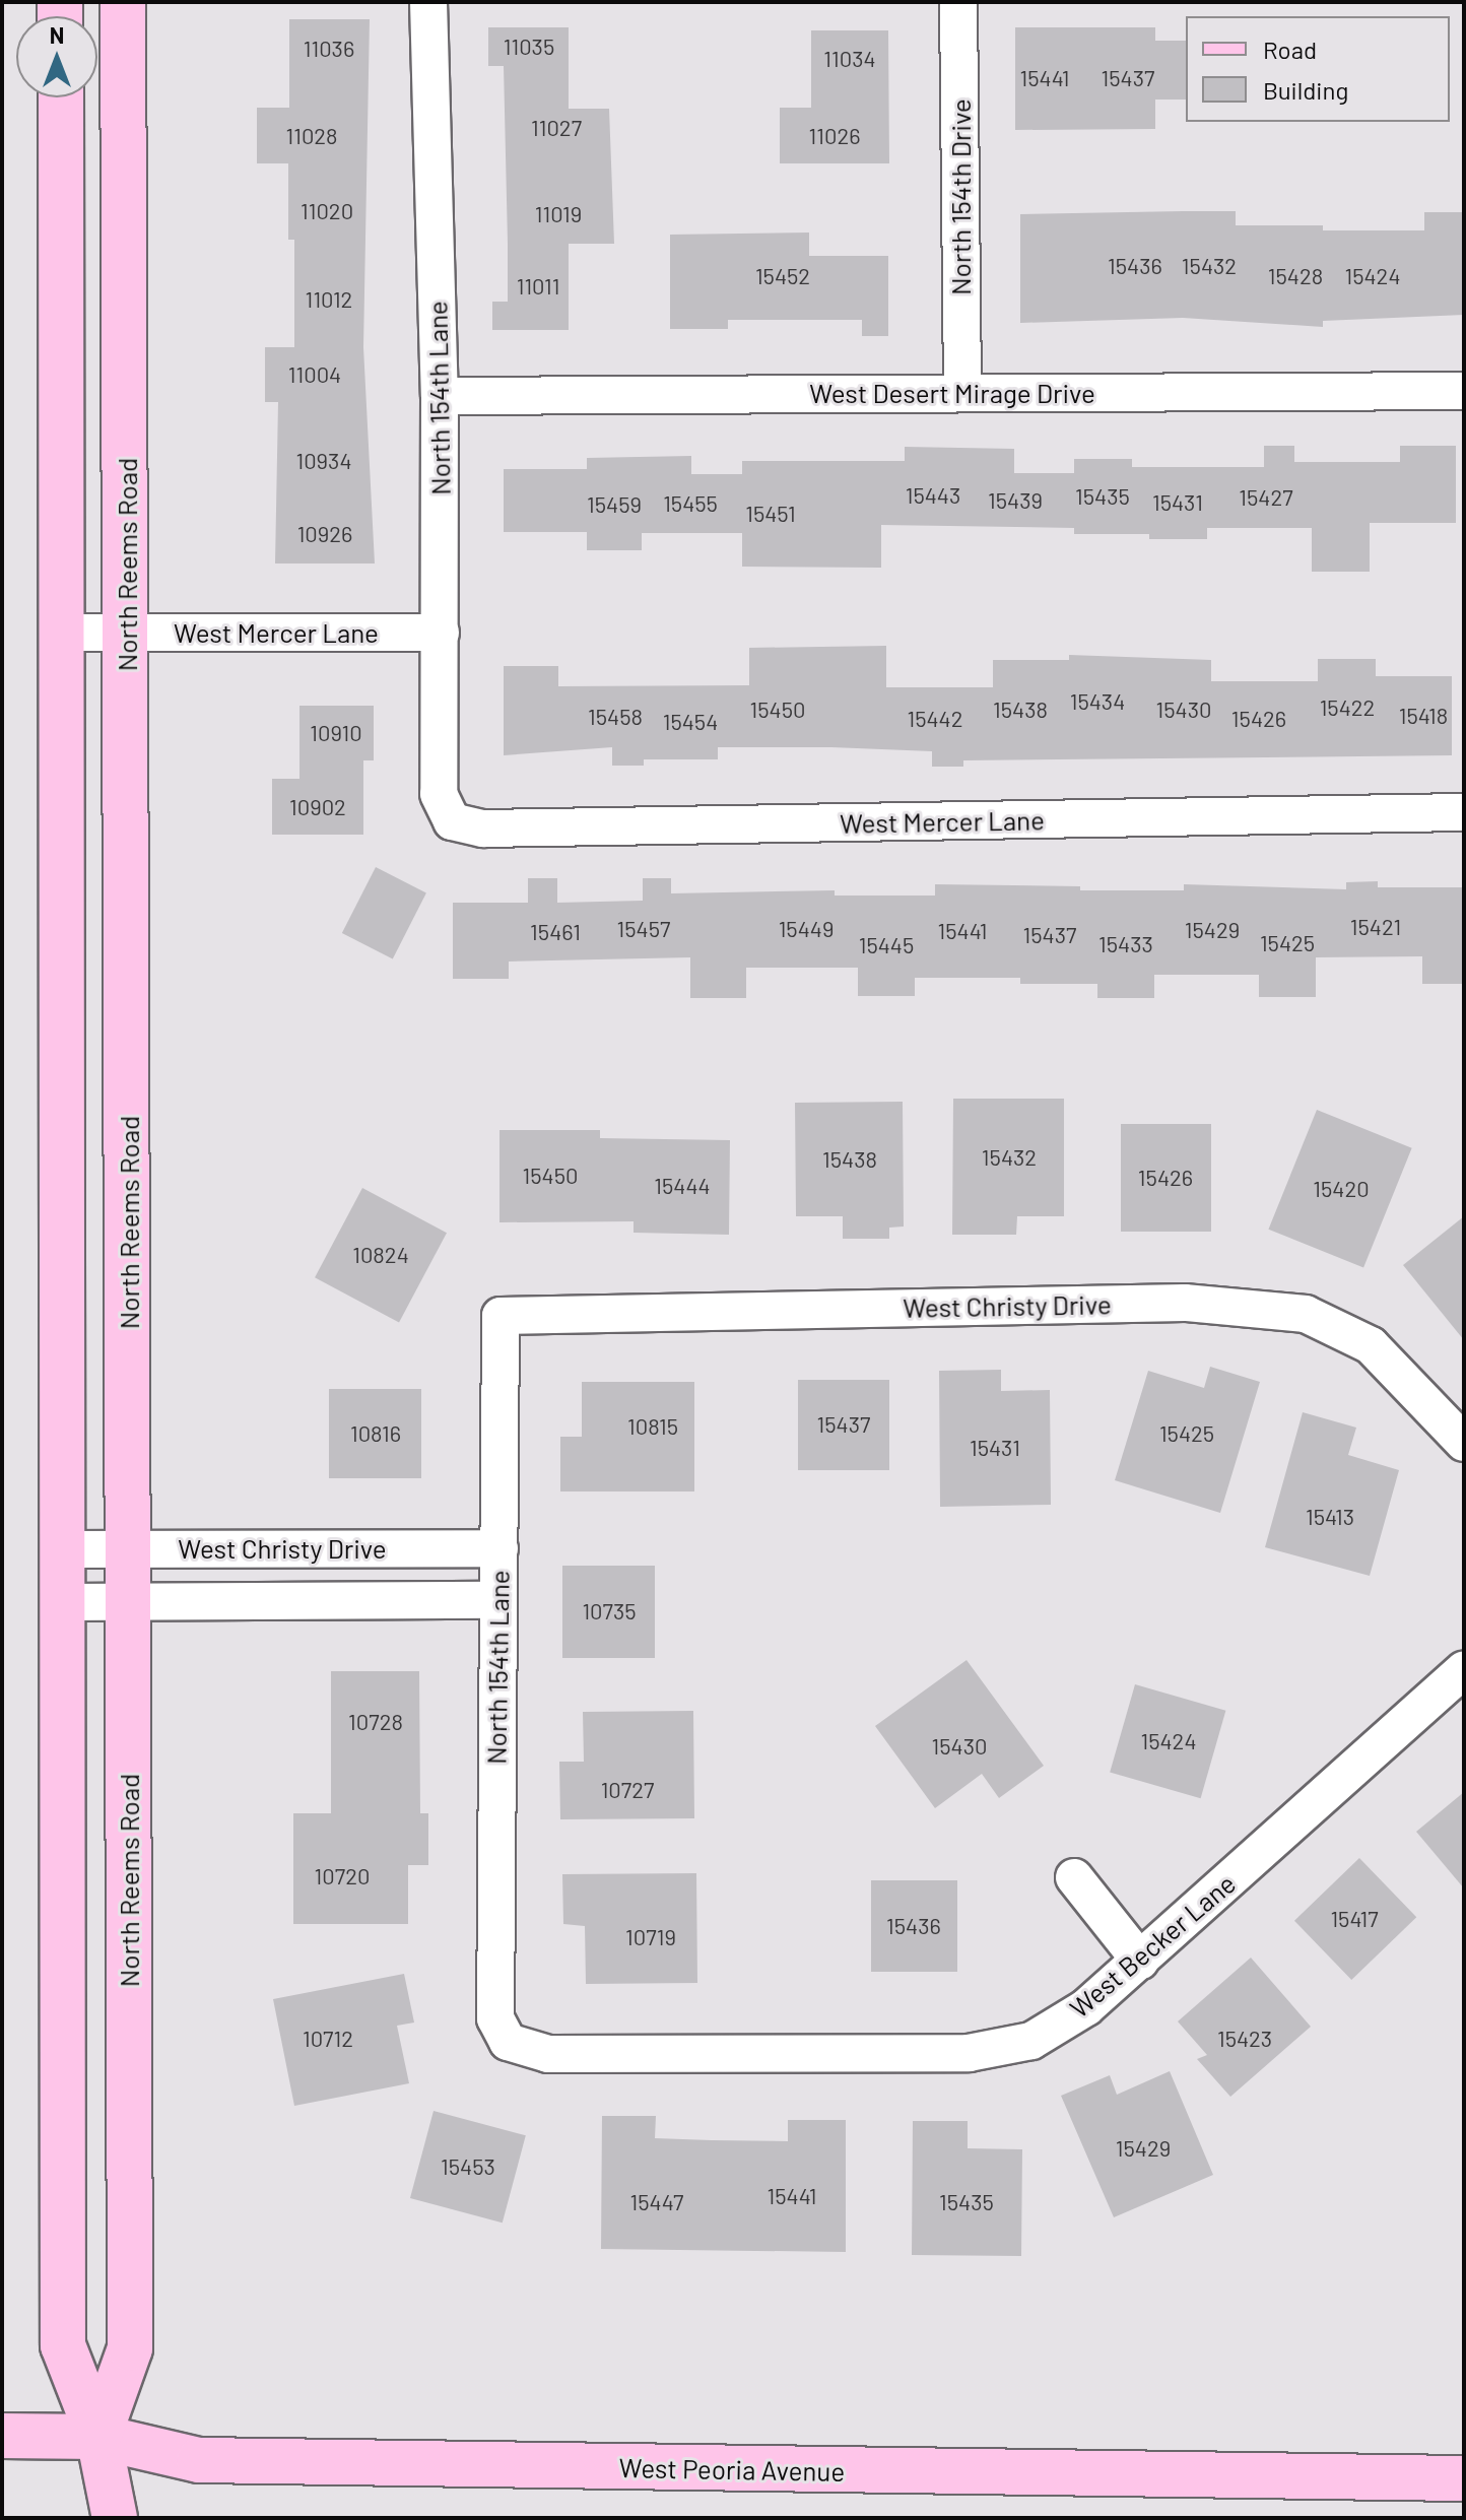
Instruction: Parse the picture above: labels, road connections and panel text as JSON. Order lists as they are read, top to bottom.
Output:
{
  "streets": {
    "main road": ["North Reems Road", "West Peoria Avenue"],
    "street": [
      "North 154th Drive",
      "West Desert Mirage Drive",
      "North 154th Lane",
      "West Mercer Lane",
      "West Christy Drive",
      "West Becker Lane"
    ]
  },
  "crossings": [
    ["North 154th Drive", "West Desert Mirage Drive"],
    ["West Desert Mirage Drive", "North 154th Lane"],
    ["North 154th Lane", "West Mercer Lane"],
    ["North 154th Lane", "West Christy Drive"],
    ["North 154th Lane", "West Becker Lane"],
    ["North Reems Road", "West Mercer Lane"],
    ["North Reems Road", "West Christy Drive"],
    ["North Reems Road", "West Peoria Avenue"]
  ],
  "house_numbers": [
    "11035",
    "11036",
    "11034",
    "15441",
    "15437",
    "11027",
    "11028",
    "11026",
    "11020",
    "11019",
    "15436",
    "15432",
    "15452",
    "15428",
    "15424",
    "11011",
    "11012",
    "11004",
    "10934",
    "15443",
    "15435",
    "15427",
    "15439",
    "15431",
    "15455",
    "15459",
    "15451",
    "10926",
    "15434",
    "15422",
    "15450",
    "15438",
    "15430",
    "15418",
    "15458",
    "15442",
    "15426",
    "15454",
    "10910",
    "10902",
    "15421",
    "15457",
    "15449",
    "15429",
    "15441",
    "15461",
    "15437",
    "15425",
    "15433",
    "15445",
    "15432",
    "15438",
    "15450",
    "15426",
    "15444",
    "15420",
    "10824",
    "15437",
    "10815",
    "10816",
    "15425",
    "15431",
    "15413",
    "10735",
    "10728",
    "15424",
    "15430",
    "10727",
    "10720",
    "15417",
    "15436",
    "10719",
    "10712",
    "15423",
    "15429",
    "15453",
    "15441",
    "15447",
    "15435"
  ],
  "legend": ["Road", "Building"],
  "north": "top"
}
